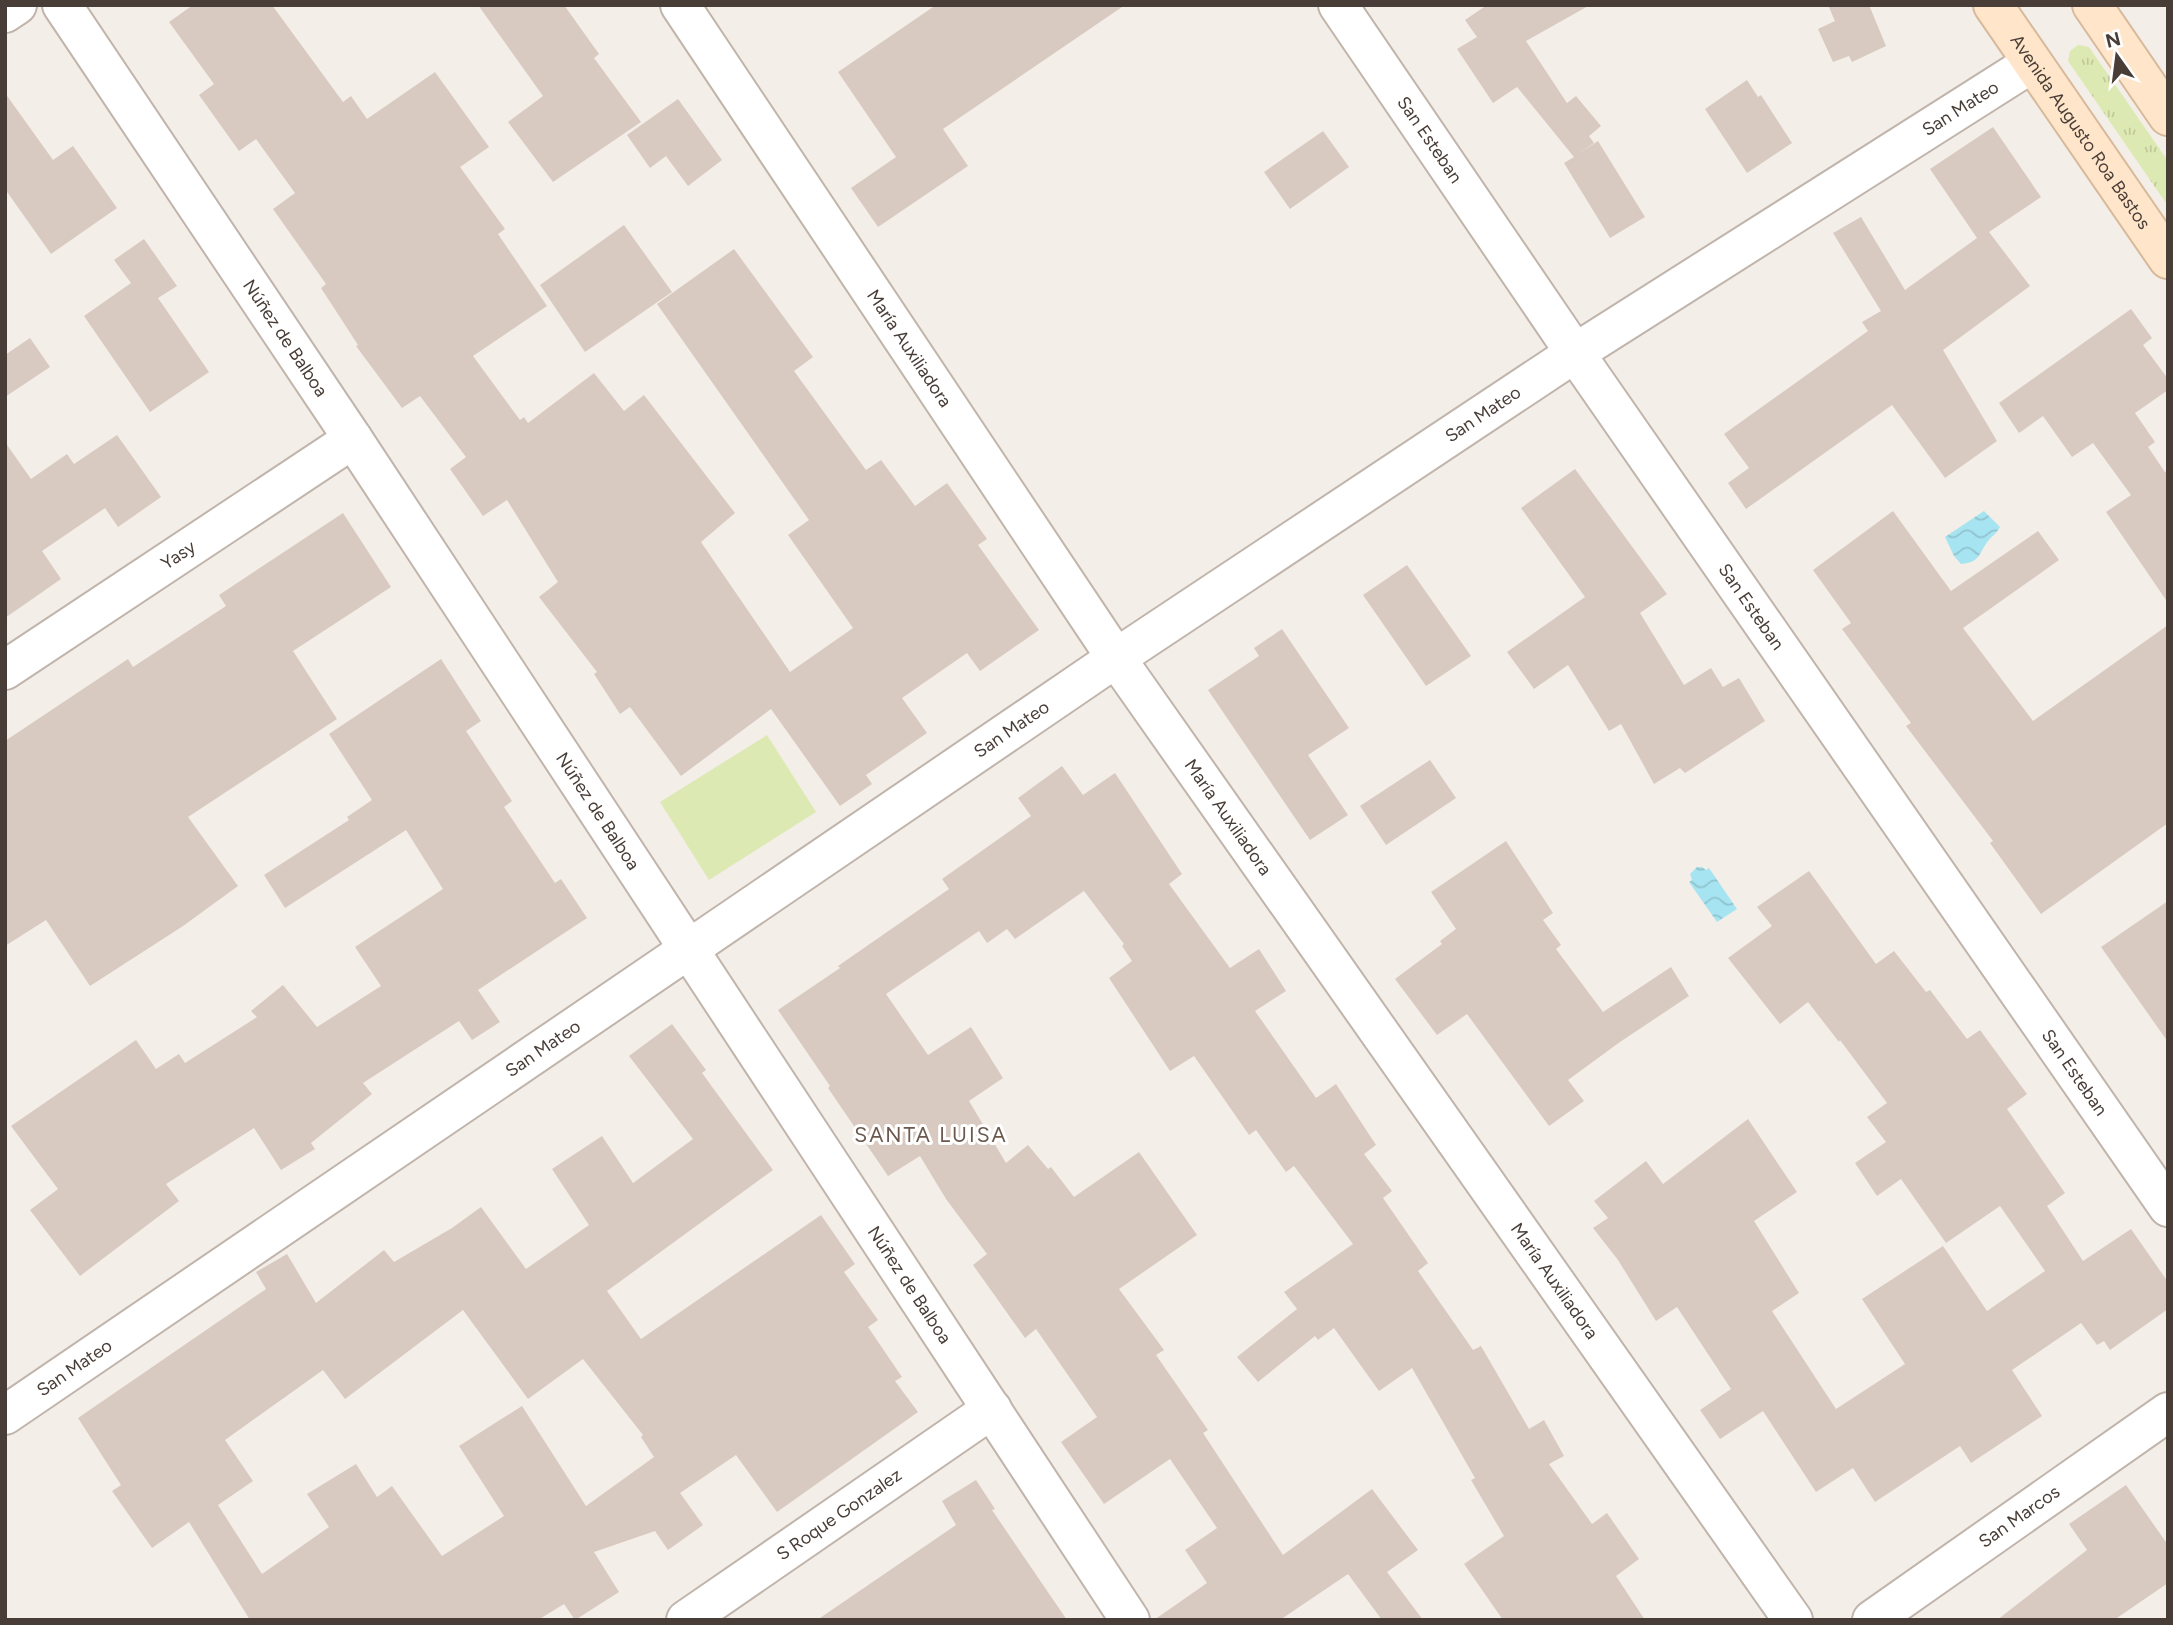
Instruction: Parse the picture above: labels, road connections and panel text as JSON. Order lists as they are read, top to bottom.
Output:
{
  "streets": {
    "main road": ["Avenida Augusto Roa Bastos"],
    "street": [
      "San Mateo",
      "San Esteban",
      "Núñez de Balboa",
      "María Auxiliadora",
      "Yasy",
      "S Roque Gonzalez",
      "San Marcos"
    ]
  },
  "crossings": [
    ["San Mateo", "Avenida Augusto Roa Bastos"],
    ["San Mateo", "San Esteban"],
    ["San Mateo", "Núñez de Balboa"],
    ["San Mateo", "María Auxiliadora"],
    ["Núñez de Balboa", "Yasy"],
    ["Núñez de Balboa", "S Roque Gonzalez"]
  ],
  "districts": ["SANTA LUISA"],
  "north": "top"
}
